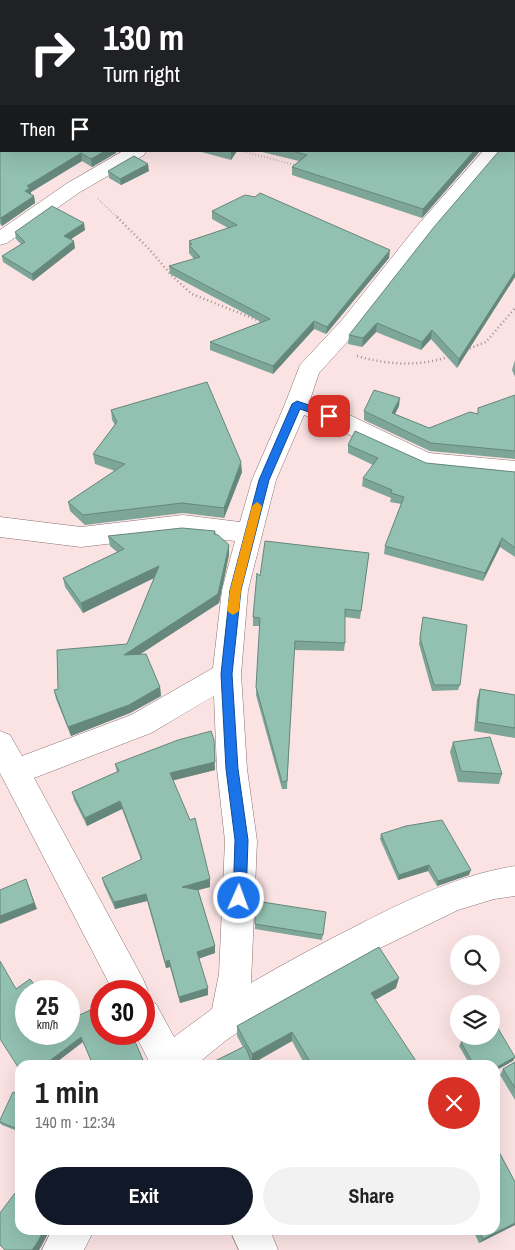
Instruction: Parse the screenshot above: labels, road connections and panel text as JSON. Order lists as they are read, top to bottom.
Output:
{
  "page": {
    "turn": ["130 m", "Turn right"],
    "then": "Then",
    "speed": "25 km/h",
    "limit": "30",
    "heading": ["1 min", "140 m · 12:34"],
    "buttons": ["Exit", "Share"]
  }
}
